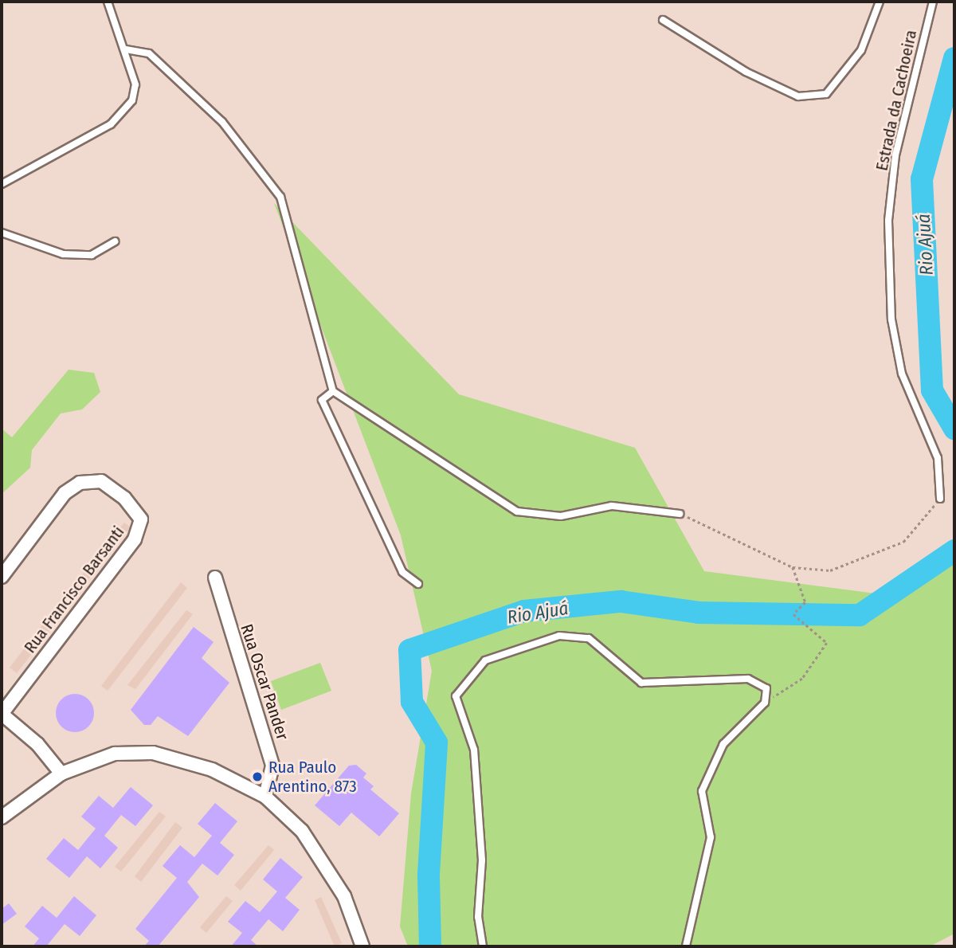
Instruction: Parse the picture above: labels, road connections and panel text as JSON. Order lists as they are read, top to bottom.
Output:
{
  "streets": {
    "street": ["Rua Francisco Barsanti", "Rua Oscar Pander"],
    "lane": ["Estrada da Cachoeira"]
  },
  "water": ["Rio Ajuá"],
  "places": ["Rua Paulo Arentino, 873"]
}
